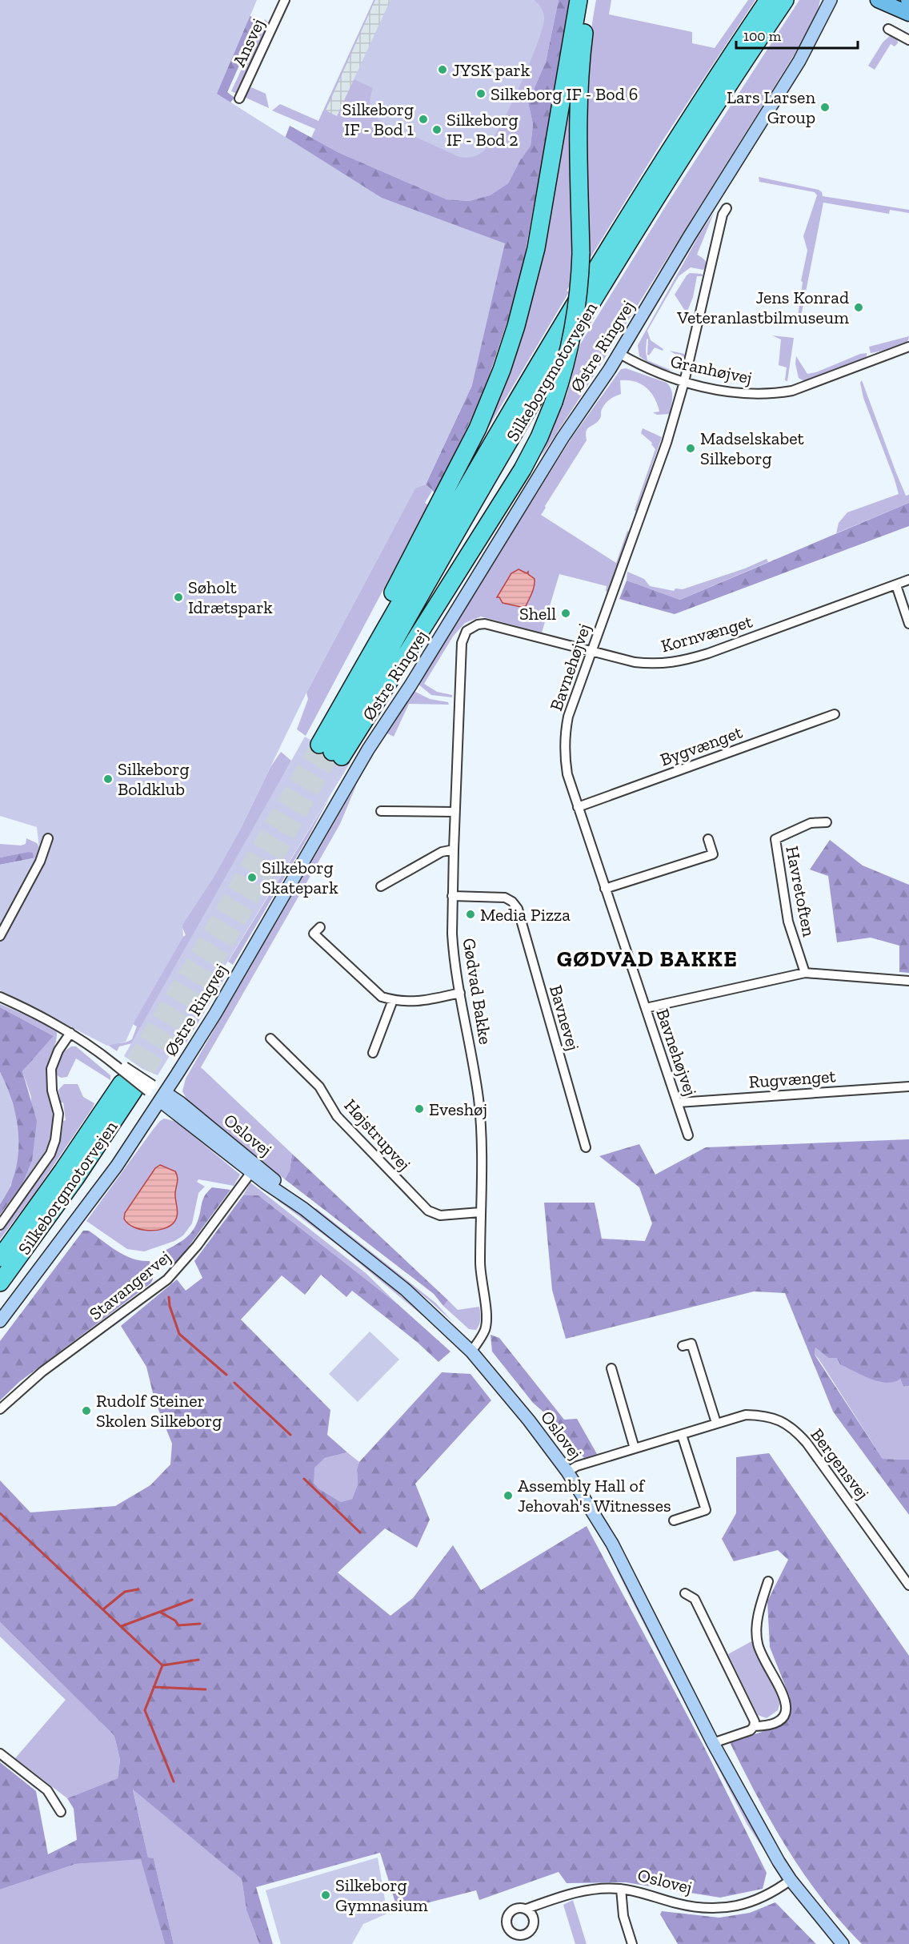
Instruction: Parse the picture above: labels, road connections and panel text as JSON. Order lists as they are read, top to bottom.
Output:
{
  "streets": {
    "highway": ["Silkeborgmotorvejen"],
    "main road": ["Østre Ringvej", "Oslovej"],
    "street": [
      "Ansvej",
      "Granhøjvej",
      "Kornvænget",
      "Bavnehøjvej",
      "Bygvænget",
      "Havretoften",
      "Gødvad Bakke",
      "Bavnevej",
      "Rugvænget",
      "Højstrupvej",
      "Stavangervej",
      "Bergensvej"
    ]
  },
  "crossings": [
    ["Østre Ringvej", "Granhøjvej"],
    ["Østre Ringvej", "Oslovej"],
    ["Granhøjvej", "Bavnehøjvej"],
    ["Kornvænget", "Bavnehøjvej"],
    ["Kornvænget", "Gødvad Bakke"],
    ["Bavnehøjvej", "Bygvænget"],
    ["Bavnehøjvej", "Rugvænget"],
    ["Gødvad Bakke", "Bavnevej"],
    ["Gødvad Bakke", "Oslovej"],
    ["Gødvad Bakke", "Højstrupvej"],
    ["Oslovej", "Stavangervej"],
    ["Oslovej", "Bergensvej"]
  ],
  "districts": ["GØDVAD BAKKE"],
  "places": [
    "JYSK park",
    "Silkeborg IF - Bod 6",
    "Lars Larsen Group",
    "Silkeborg IF - Bod 1",
    "Silkeborg IF - Bod 2",
    "Jens Konrad Veteranlastbilmuseum",
    "Madselskabet Silkeborg",
    "Søholt Idrætspark",
    "Shell",
    "Silkeborg Boldklub",
    "Silkeborg Skatepark",
    "Media Pizza",
    "Eveshøj",
    "Rudolf Steiner Skolen Silkeborg",
    "Assembly Hall of Jehovah's Witnesses",
    "Silkeborg Gymnasium"
  ],
  "scale_bar": "100 m"
}
